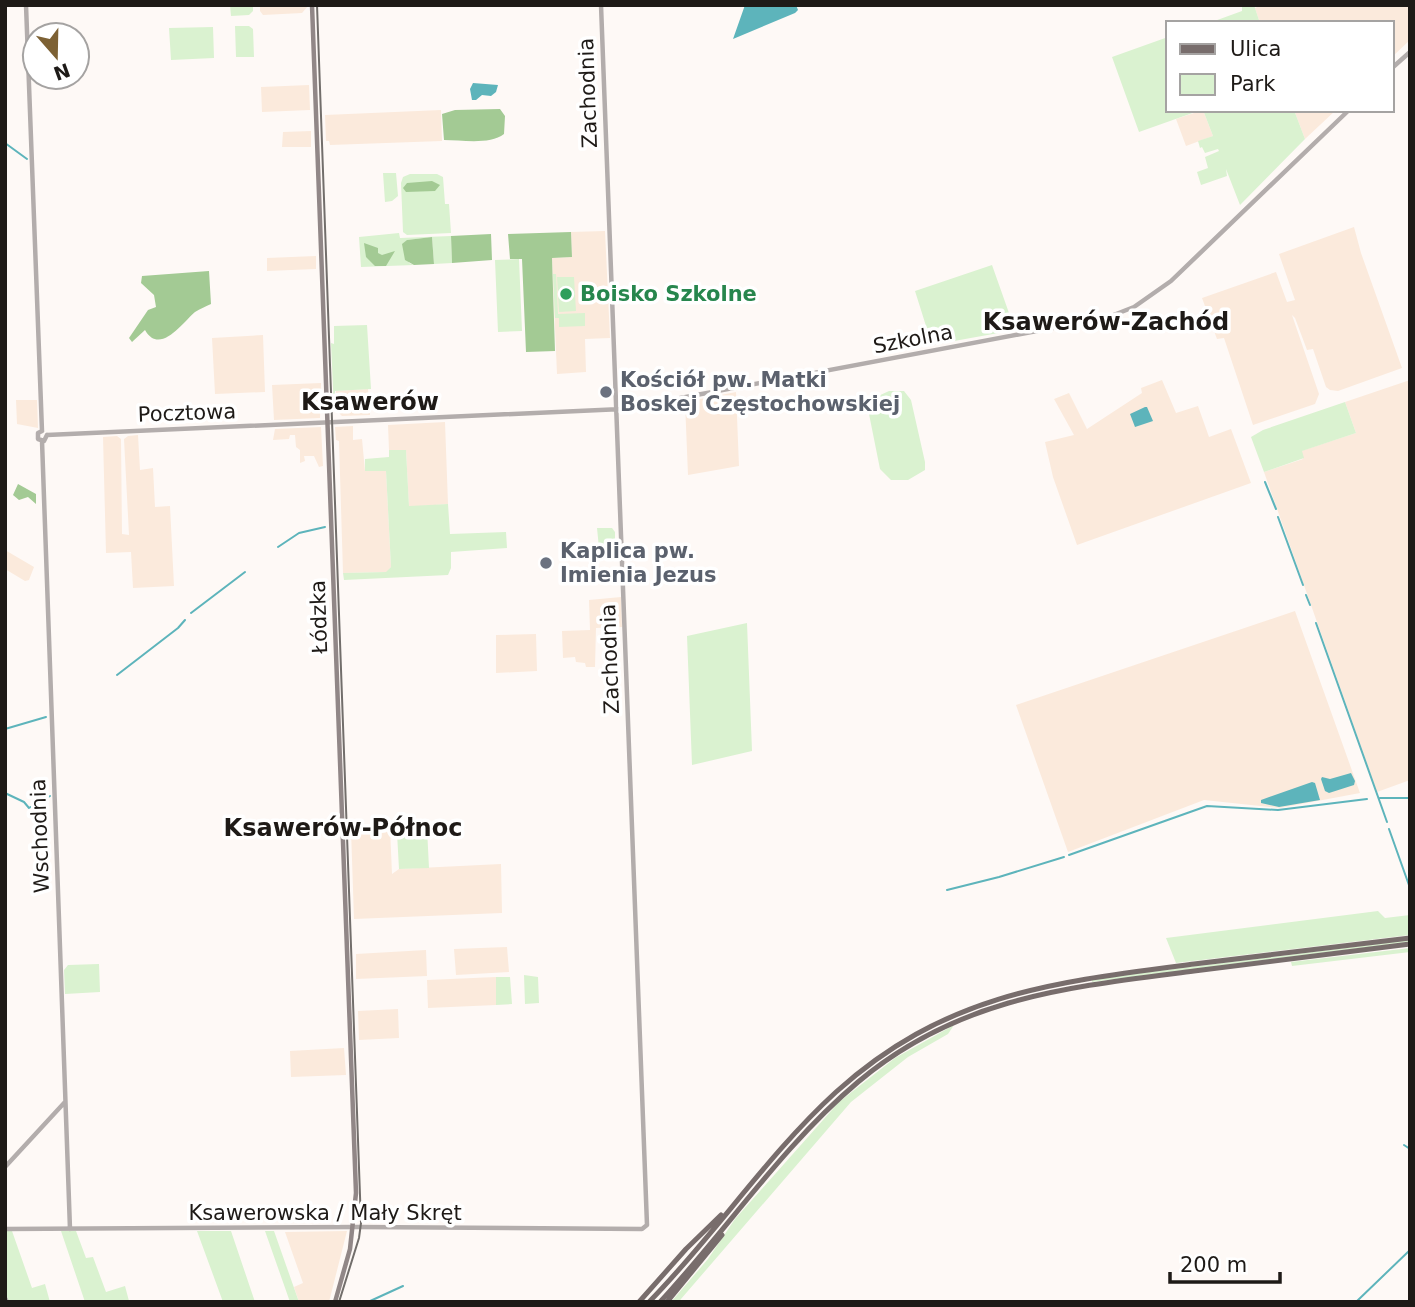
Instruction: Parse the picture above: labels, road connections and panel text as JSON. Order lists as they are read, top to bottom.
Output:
{
  "streets": {
    "main road": ["Łódzka"],
    "street": [
      "Zachodnia",
      "Szkolna",
      "Pocztowa",
      "Wschodnia",
      "Ksawerowska / Mały Skręt"
    ]
  },
  "crossings": [
    ["Zachodnia", "Szkolna"],
    ["Zachodnia", "Ksawerowska / Mały Skręt"],
    ["Szkolna", "Pocztowa"],
    ["Szkolna", "Łódzka"],
    ["Pocztowa", "Łódzka"],
    ["Łódzka", "Ksawerowska / Mały Skręt"],
    ["Wschodnia", "Ksawerowska / Mały Skręt"]
  ],
  "districts": ["Ksawerów-Zachód", "Ksawerów", "Ksawerów-Północ"],
  "places": ["Boisko Szkolne", "Kościół pw. Matki Boskej Częstochowskiej", "Kaplica pw. Imienia Jezus"],
  "legend": ["Ulica", "Park"],
  "scale_bar": "200 m",
  "north": "bottom"
}
